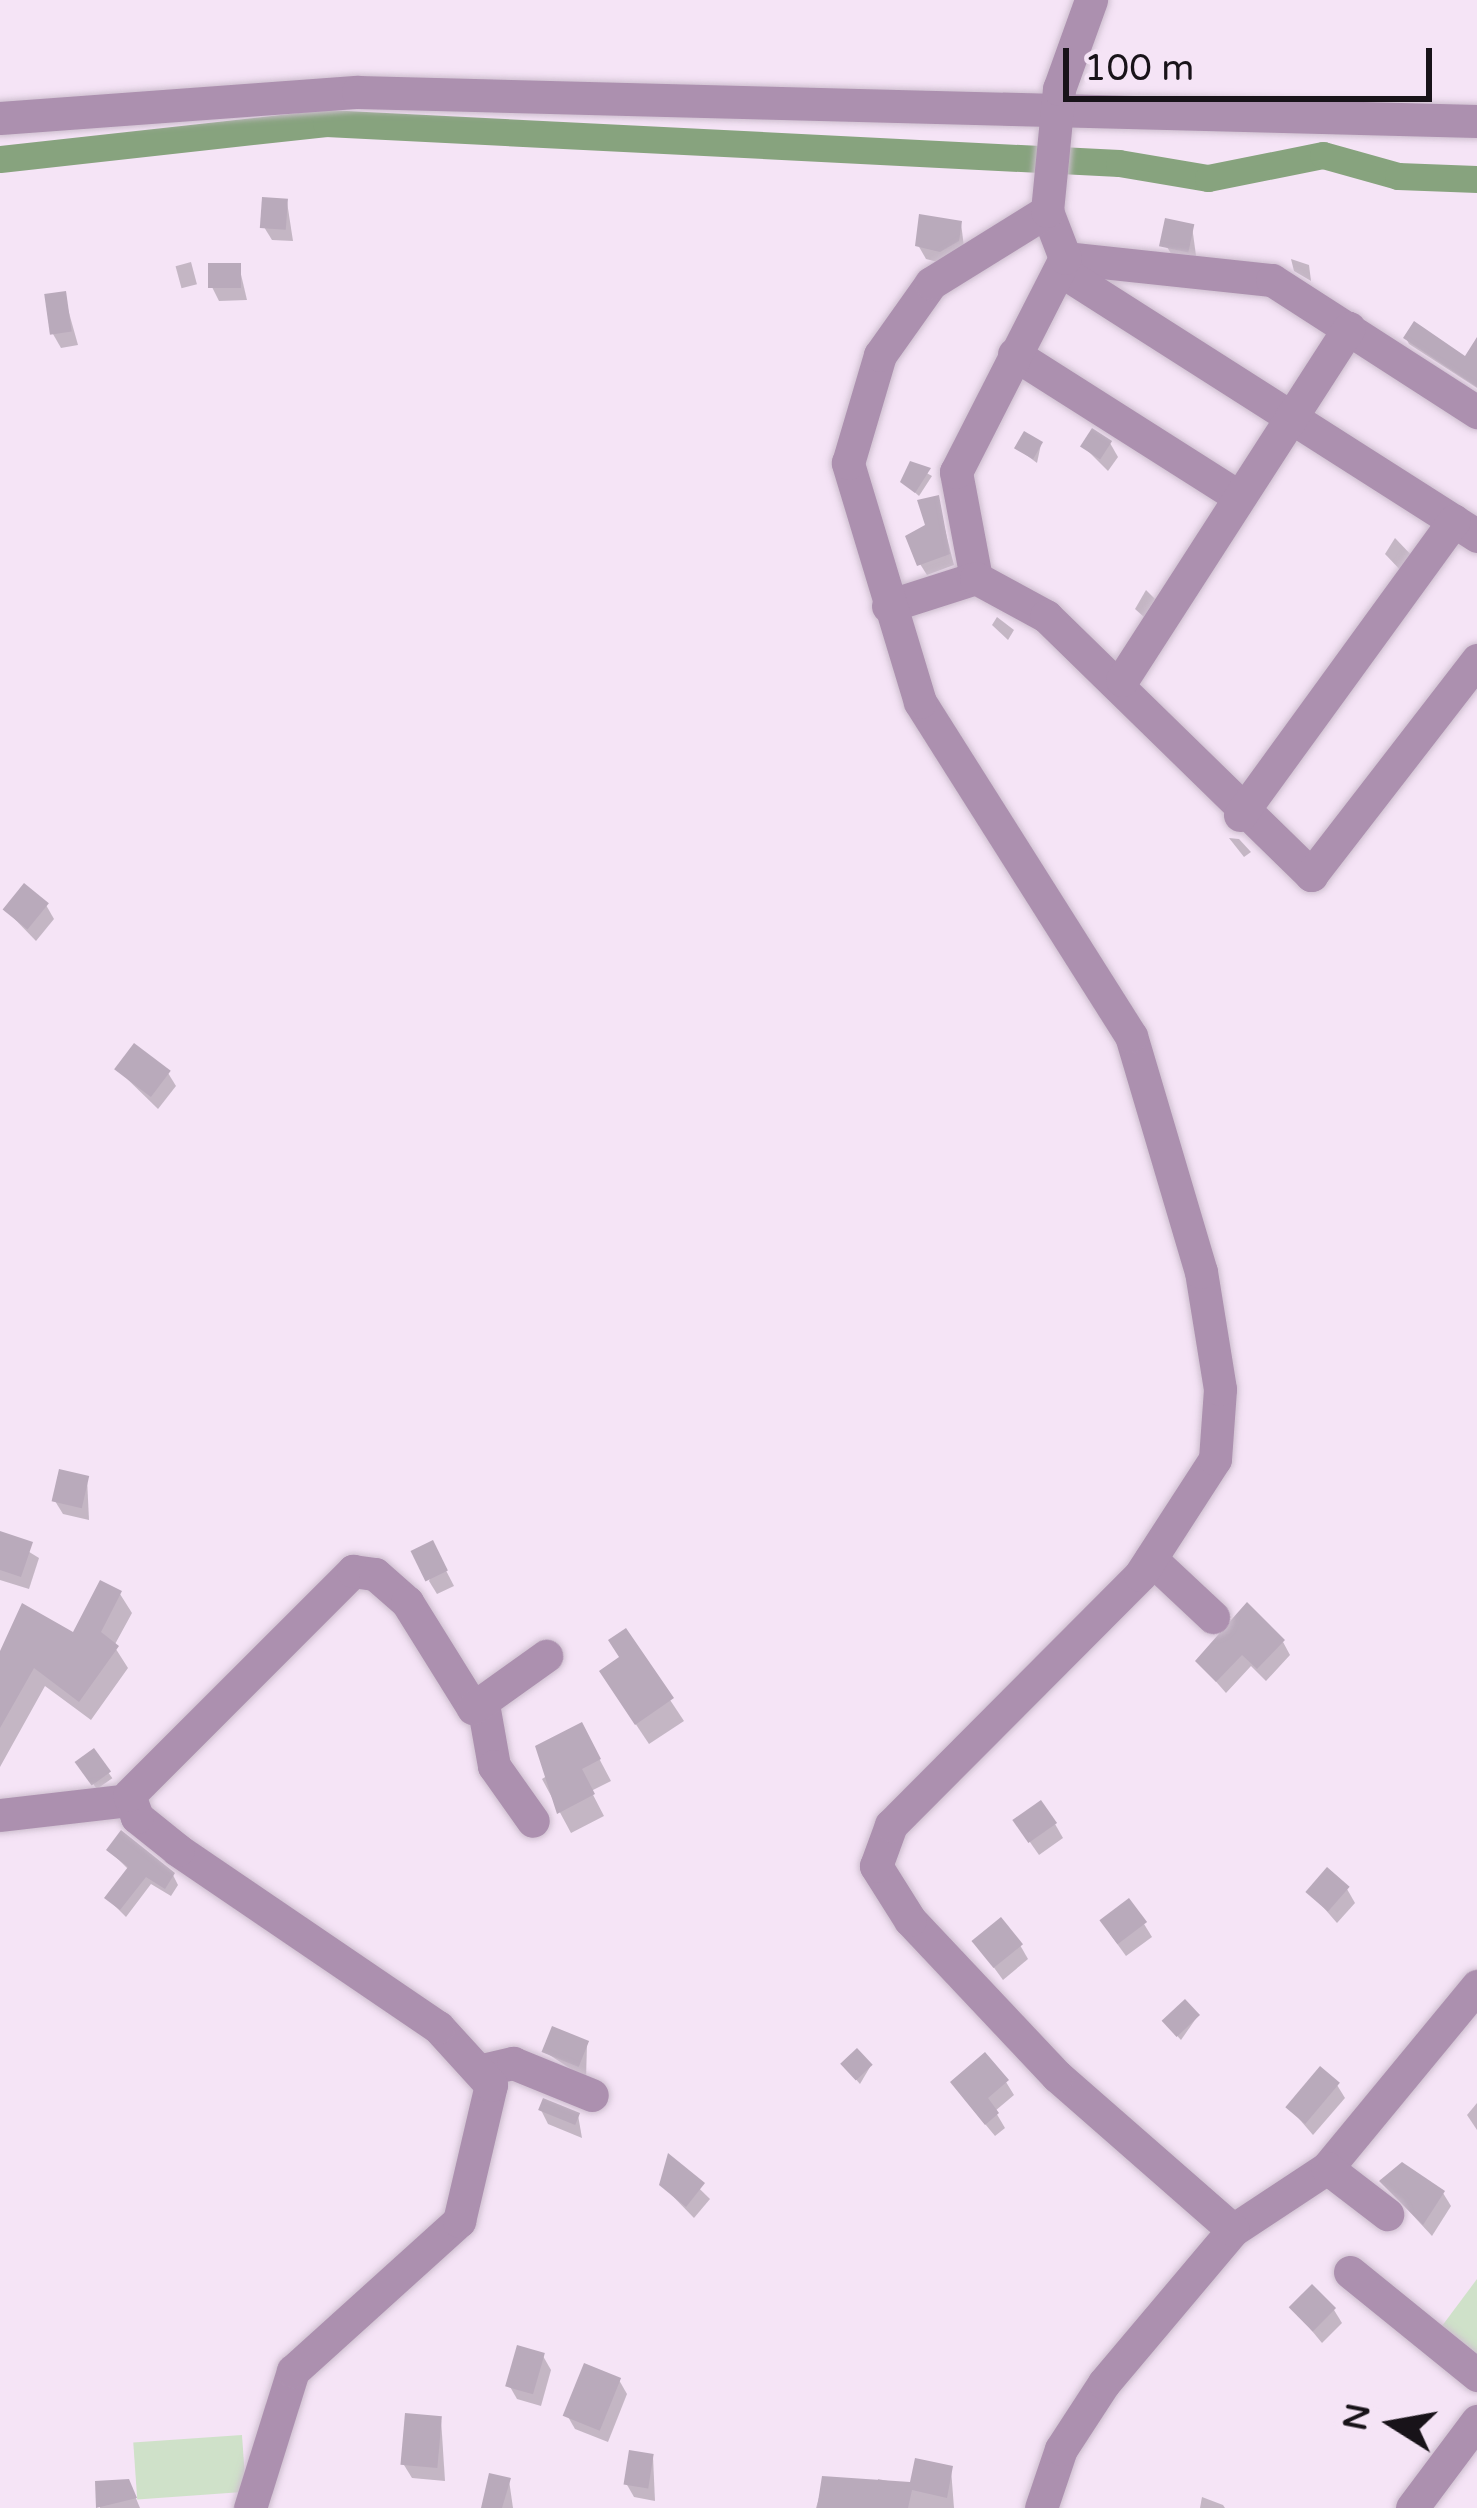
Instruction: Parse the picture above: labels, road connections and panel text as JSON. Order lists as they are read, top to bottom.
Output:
{
  "scale_bar": "100 m",
  "north": "left"
}
